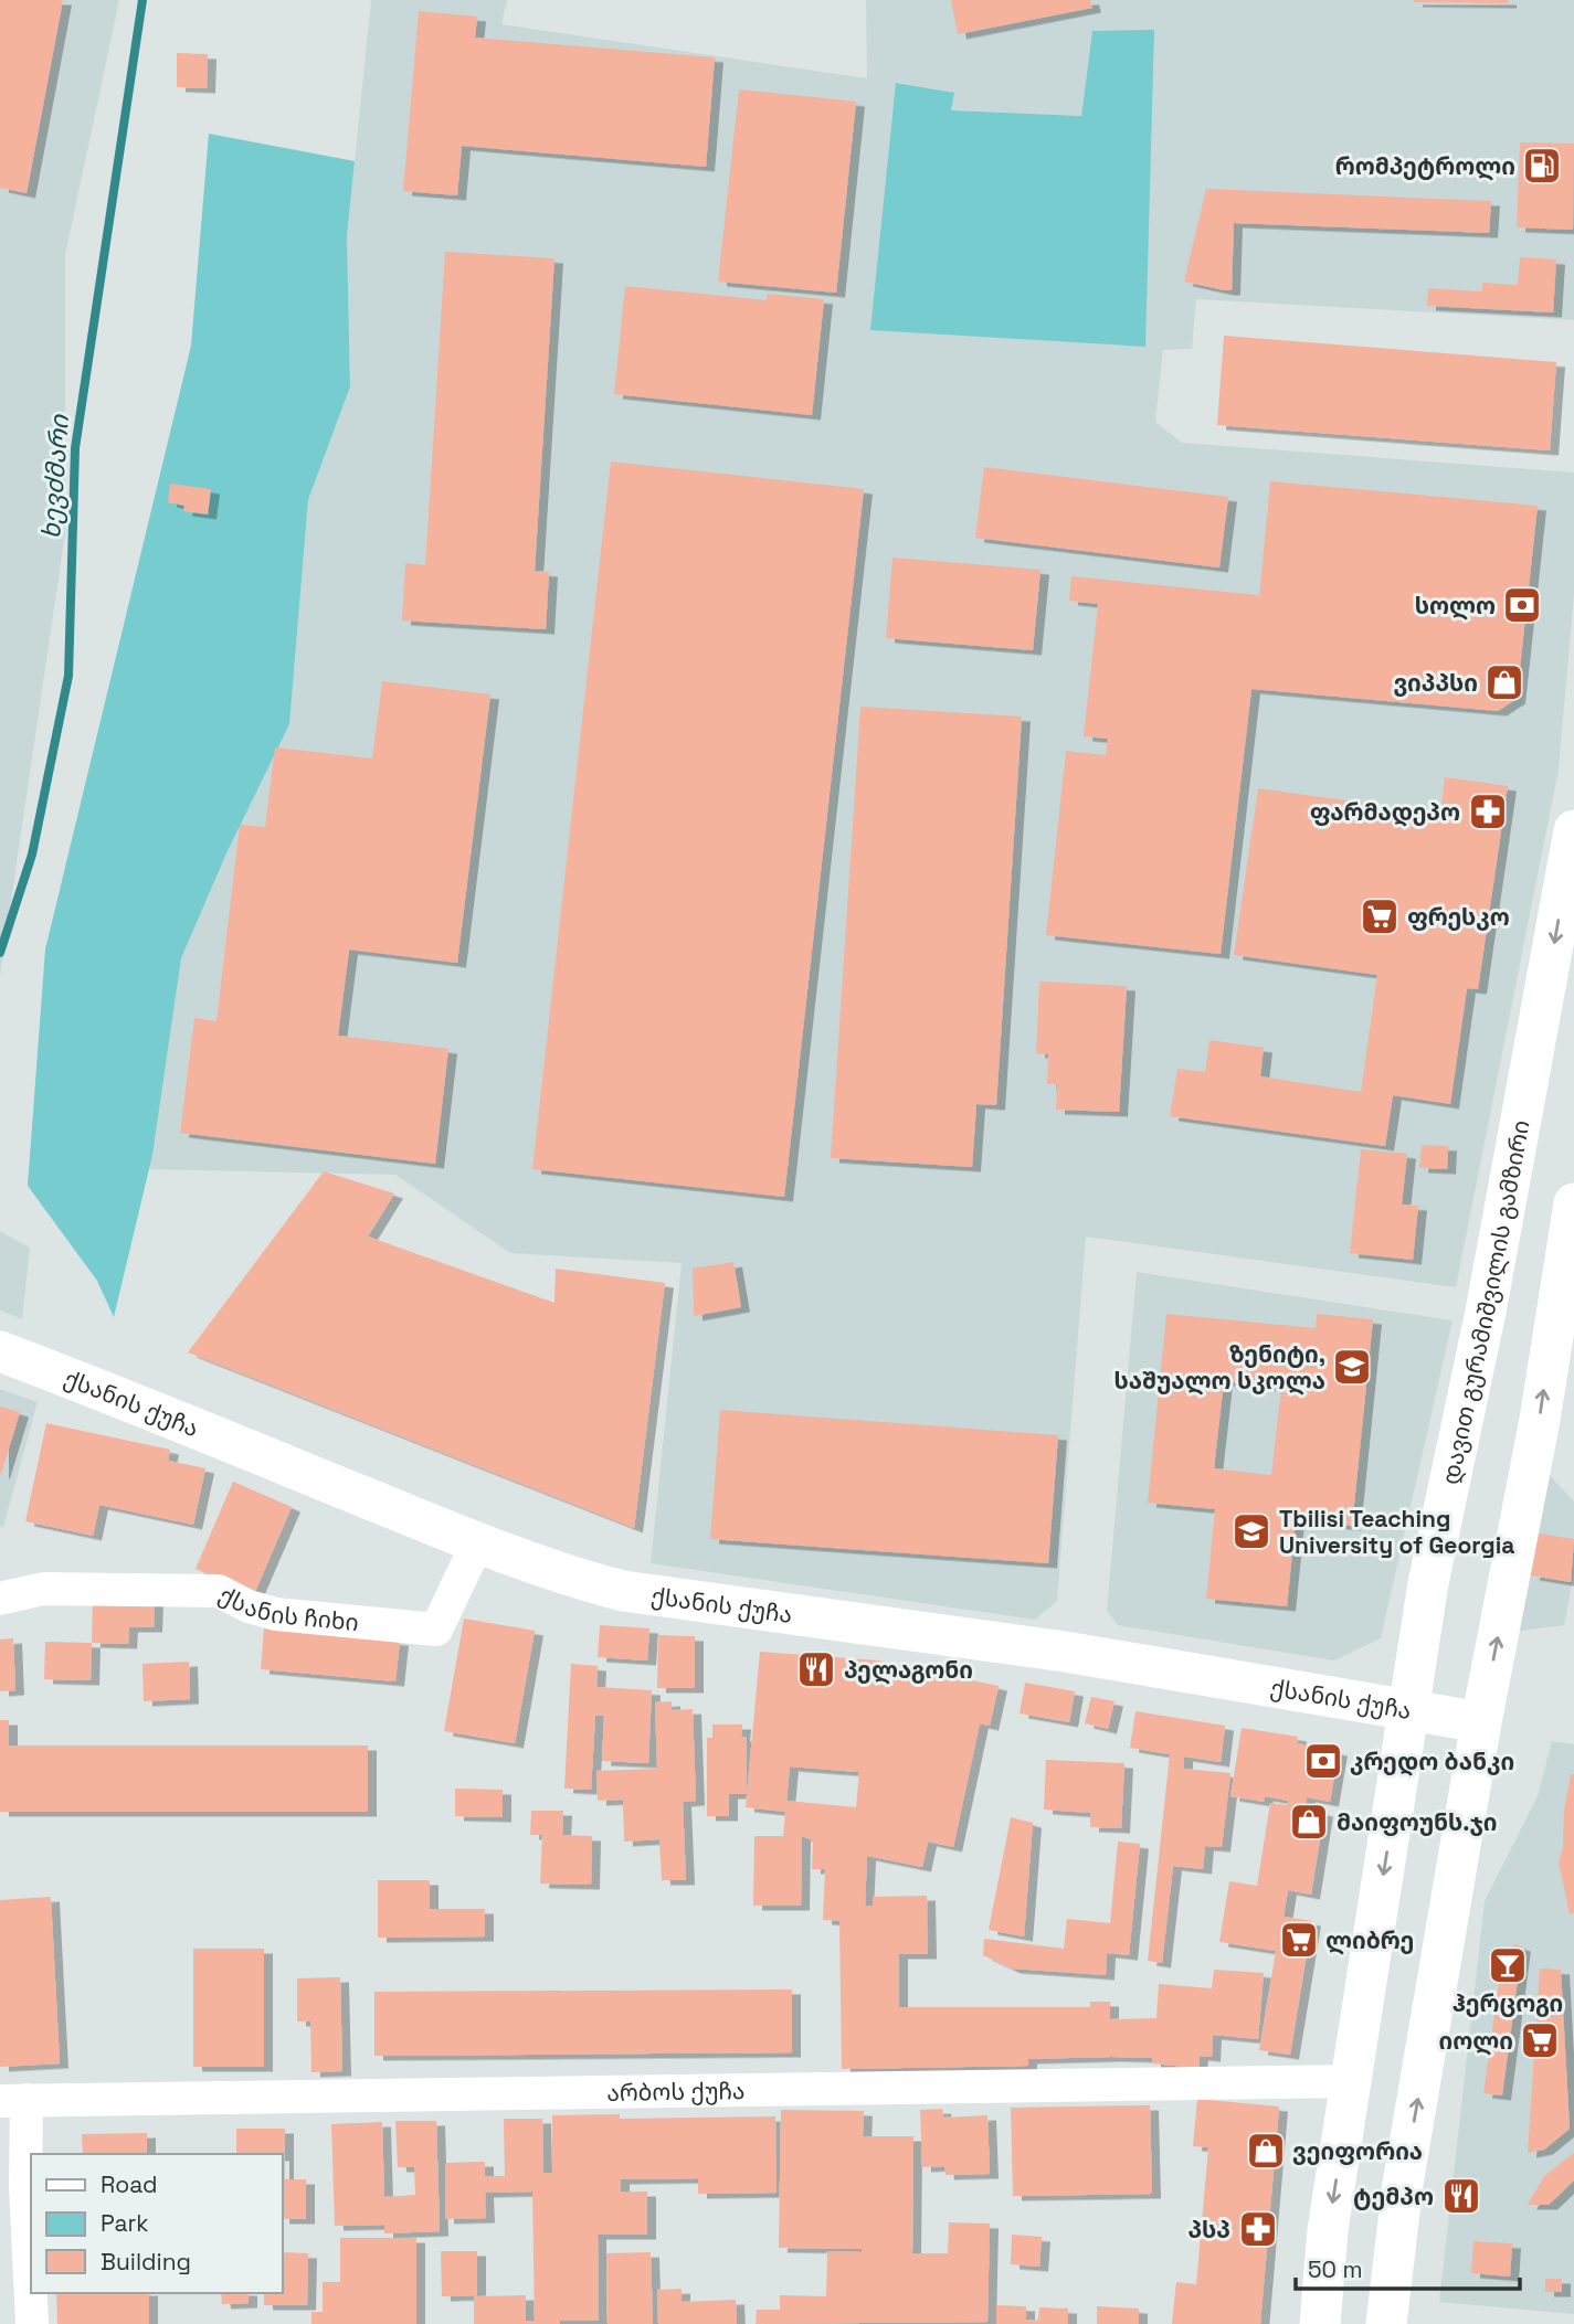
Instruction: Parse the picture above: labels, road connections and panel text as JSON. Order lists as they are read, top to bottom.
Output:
{
  "streets": {
    "main road": ["დავით გურამიშვილის გამზირი", "ქსანის ქუჩა"],
    "street": ["ქსანის ჩიხი", "არბოს ქუჩა"]
  },
  "crossings": [
    ["დავით გურამიშვილის გამზირი", "ქსანის ქუჩა"],
    ["დავით გურამიშვილის გამზირი", "არბოს ქუჩა"],
    ["ქსანის ქუჩა", "ქსანის ჩიხი"]
  ],
  "water": ["ხევძმარი"],
  "places": {
    "fuel station": ["რომპეტროლი"],
    "bank": ["სოლო", "კრედო ბანკი"],
    "shop": ["ვიპპსი", "მაიფოუნს.ჯი", "ვეიფორია"],
    "pharmacy": ["ფარმადეპო", "პსპ"],
    "supermarket": ["ფრესკო", "ლიბრე", "იოლი"],
    "school or university": ["ზენიტი, საშუალო სკოლა", "Tbilisi Teaching University of Georgia"],
    "restaurant": ["პელაგონი", "ტემპო"],
    "bar": ["ჰერცოგი"]
  },
  "legend": ["Road", "Park", "Building"],
  "scale_bar": "50 m"
}
